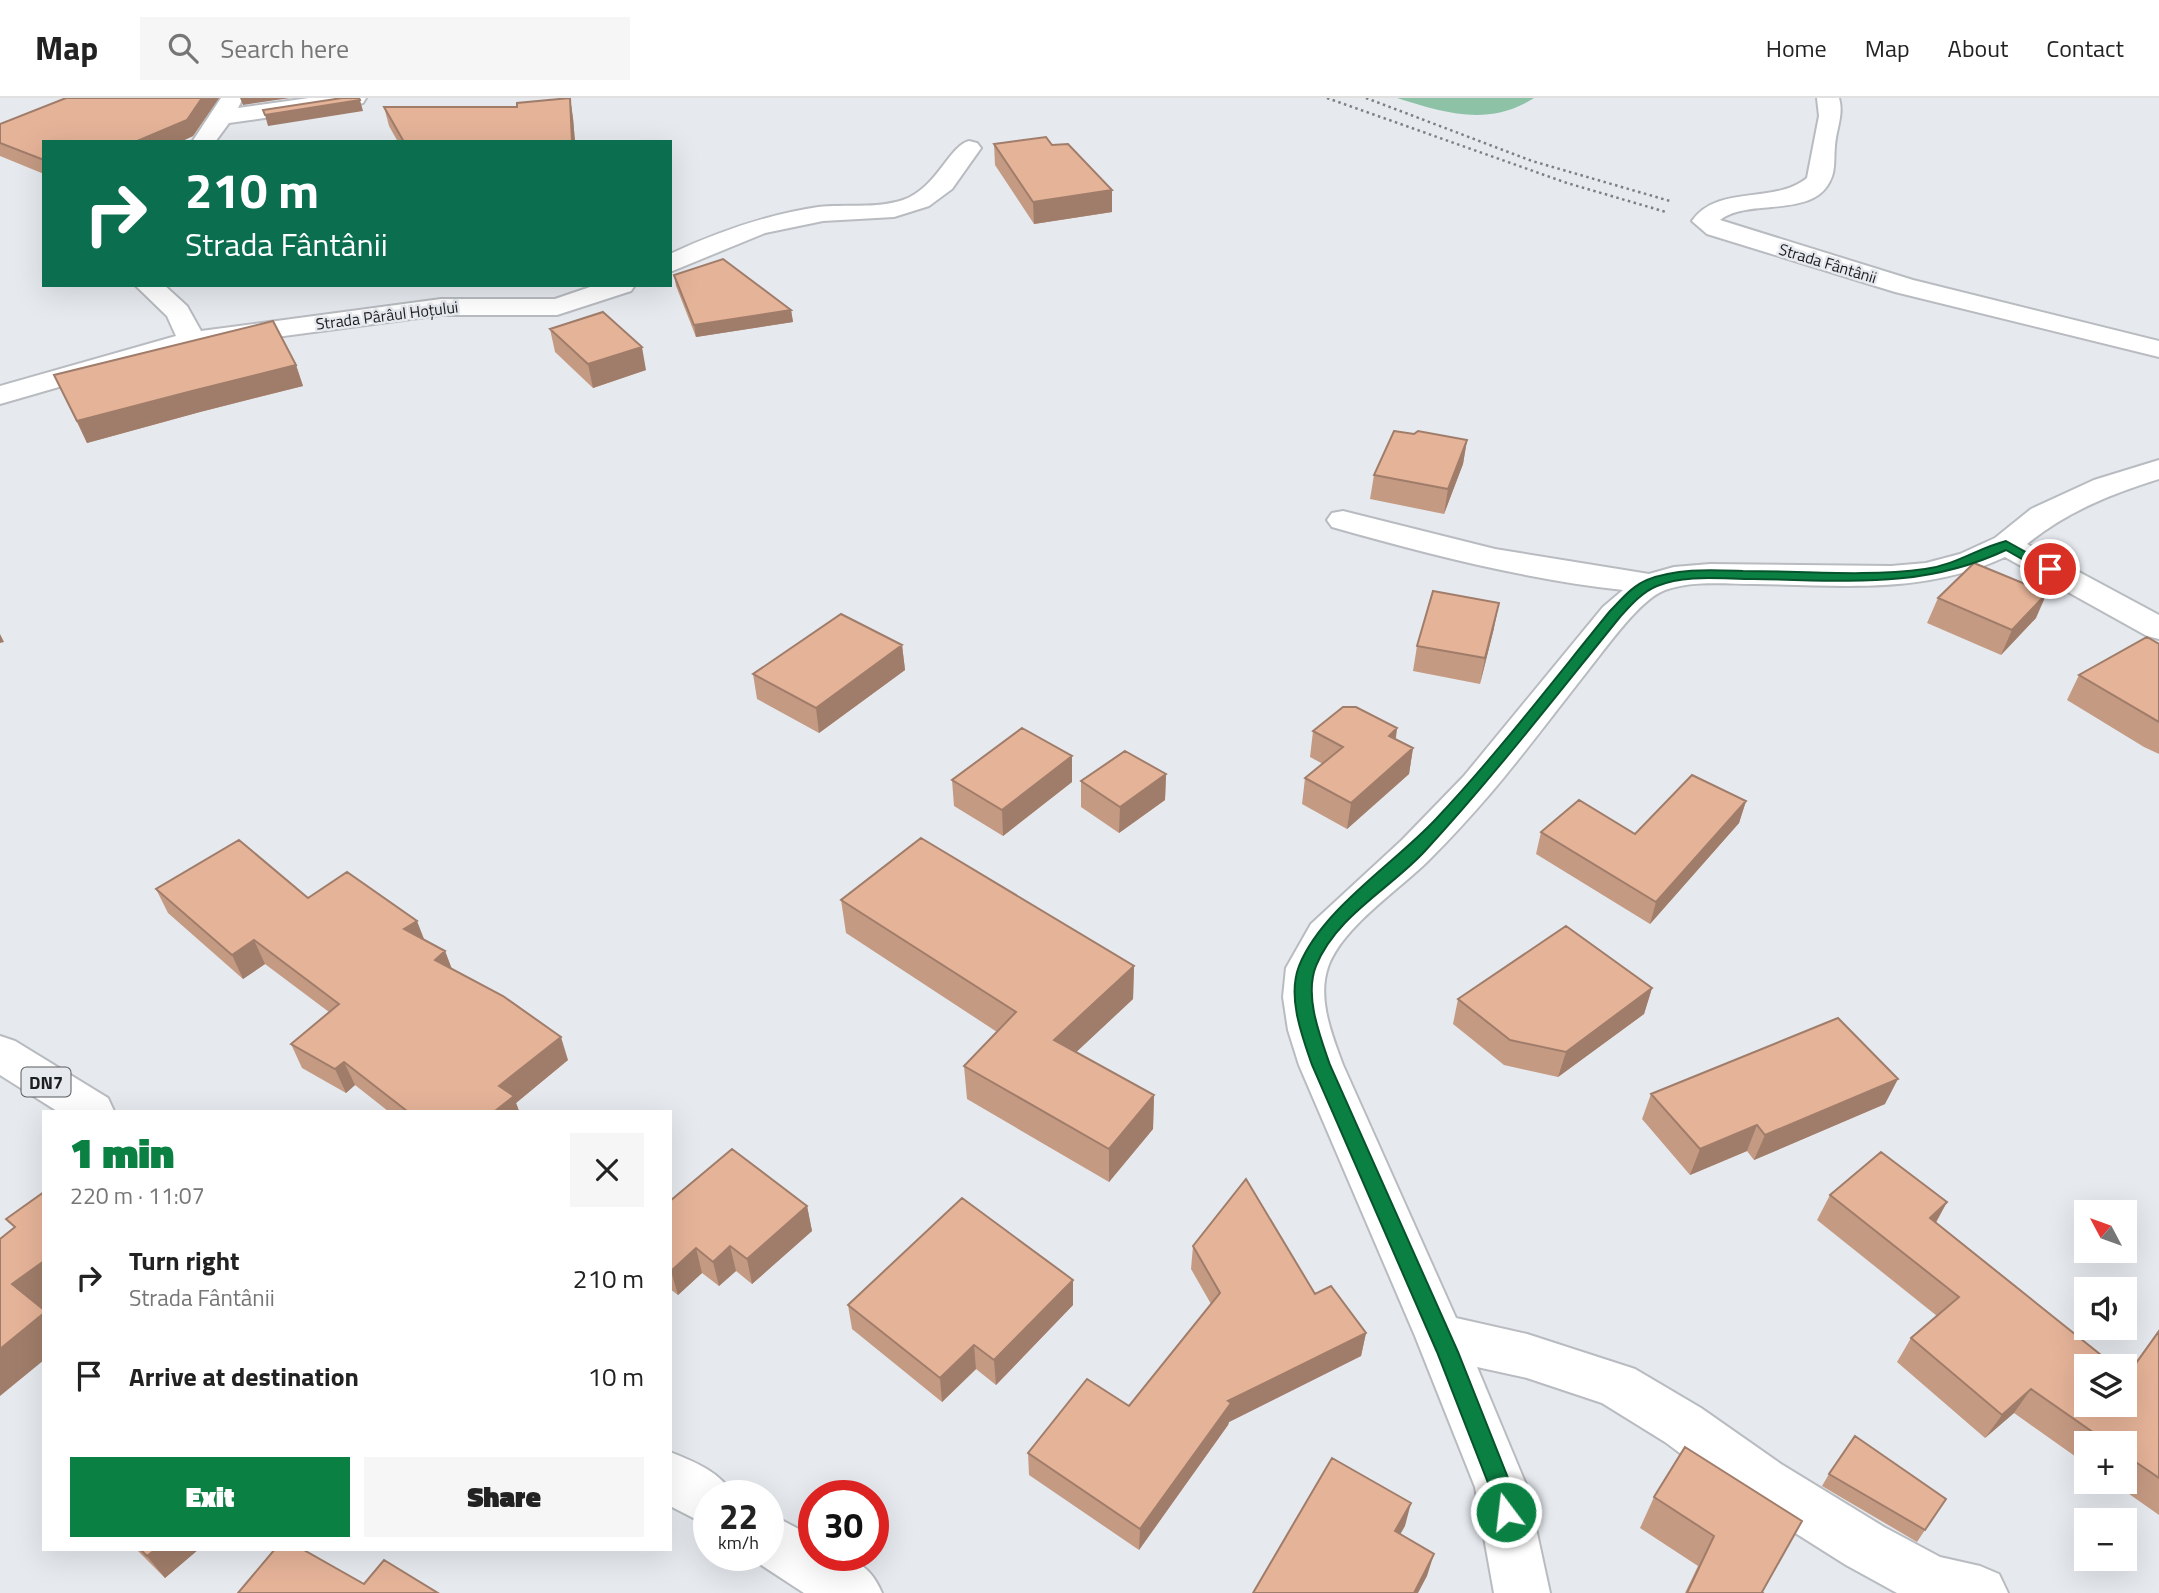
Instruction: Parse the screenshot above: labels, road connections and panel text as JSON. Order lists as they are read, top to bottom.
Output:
{
  "streets": {
    "main road": ["Strada Fântânii", "Strada Pârâul Hoțului", "DN7"]
  },
  "north": "top left",
  "page": {
    "header": "Map",
    "search": "Search here",
    "nav": [
      "Home",
      "Map",
      "About",
      "Contact"
    ],
    "turn": ["210 m", "Strada Fântânii"],
    "heading": ["1 min", "220 m · 11:07"],
    "map_buttons": ["+", "−"],
    "list": [
      {
        "name": "Turn right",
        "note": "Strada Fântânii",
        "value": "210 m"
      },
      {
        "name": "Arrive at destination",
        "value": "10 m"
      }
    ],
    "buttons": ["Exit", "Share"],
    "speed": "22 km/h",
    "limit": "30"
  }
}
